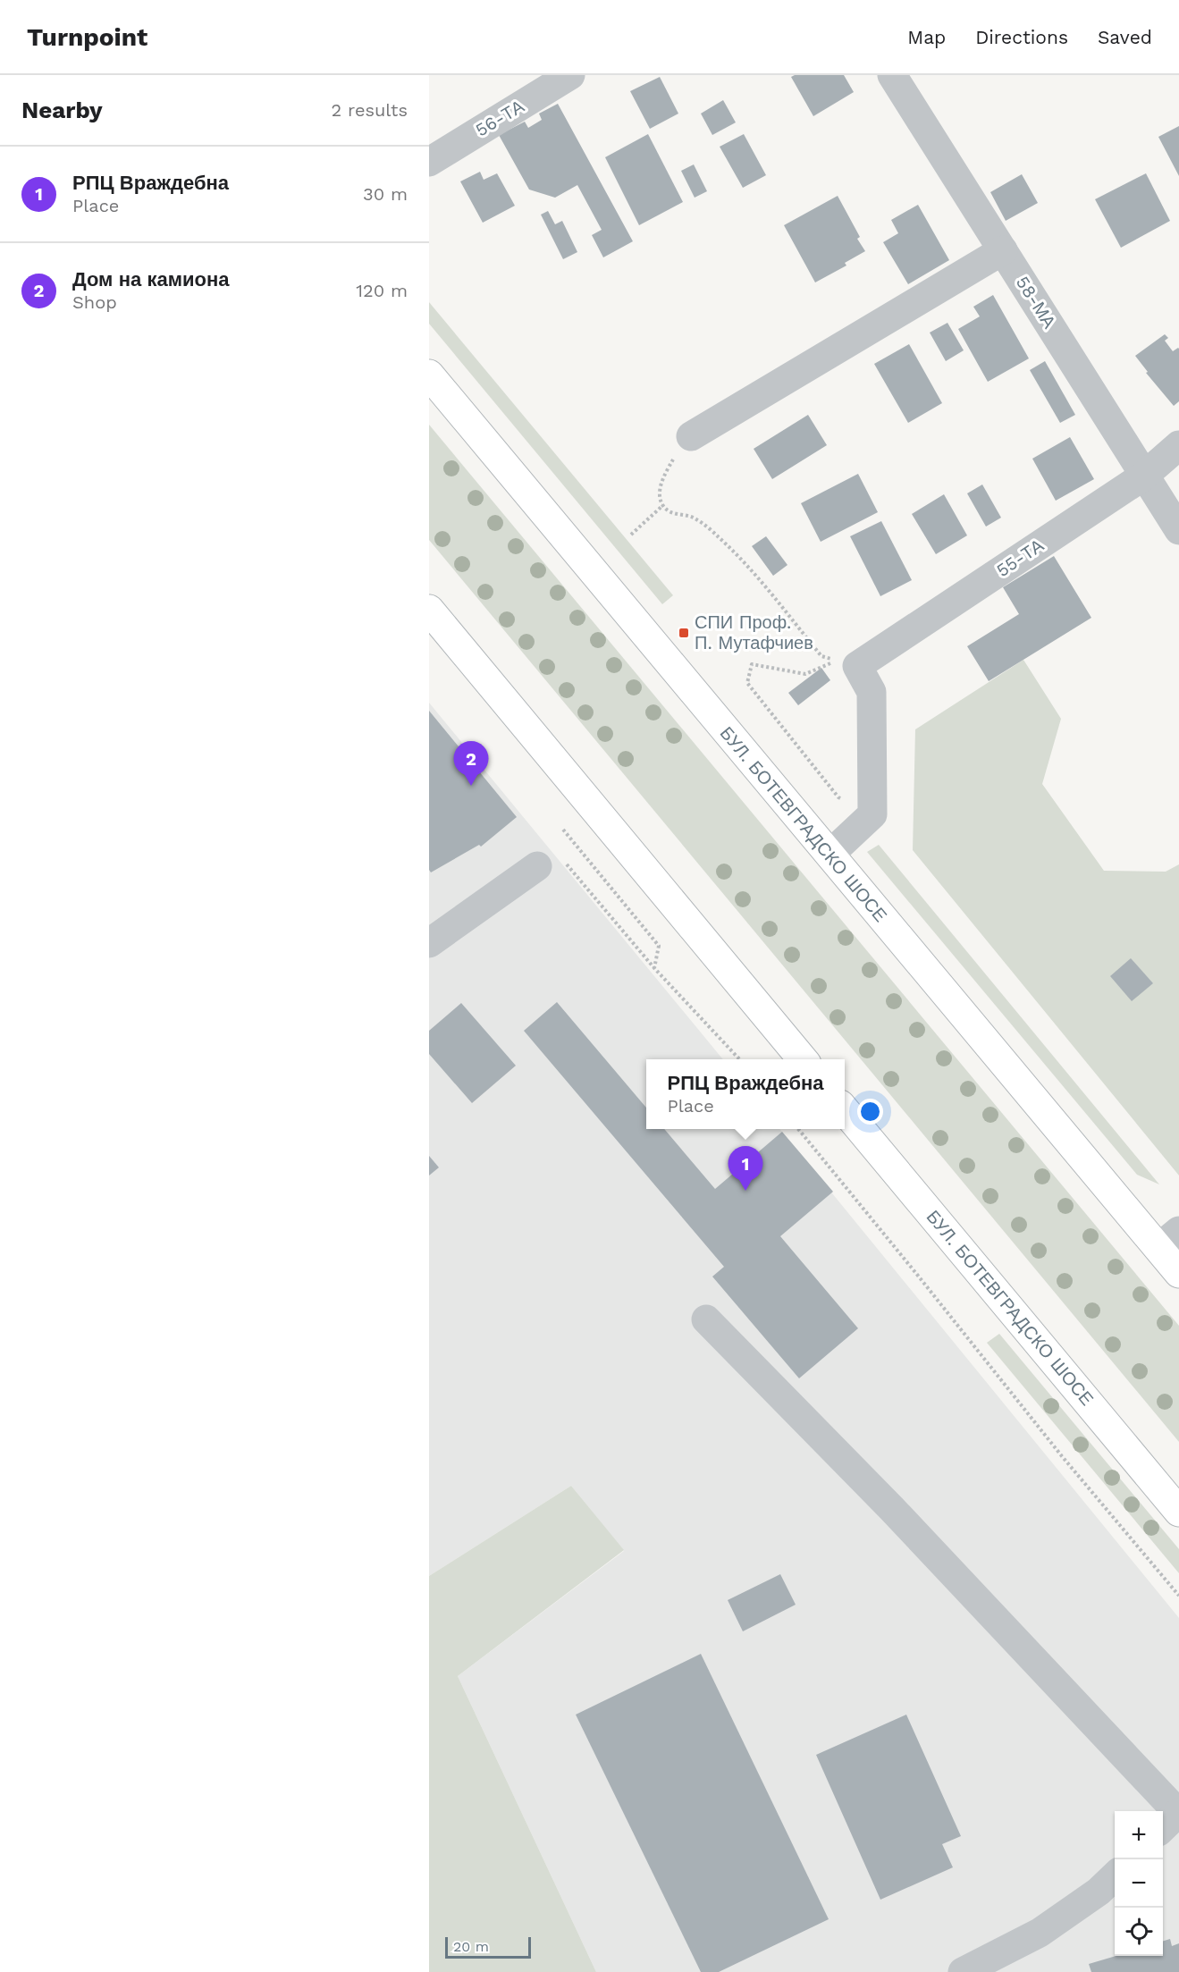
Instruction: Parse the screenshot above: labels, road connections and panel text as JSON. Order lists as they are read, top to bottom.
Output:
{
  "streets": {
    "main road": ["БУЛ. БОТЕВГРАДСКО ШОСЕ"],
    "street": ["56-ТА", "58-МА", "55-ТА"]
  },
  "crossings": [
    ["58-МА", "55-ТА"]
  ],
  "places": {
    "transit": ["СПИ Проф. П. Мутафчиев"]
  },
  "scale_bar": "20 m",
  "page": {
    "header": "Turnpoint",
    "nav": ["Map", "Directions", "Saved"],
    "heading": ["Nearby", "2 results"],
    "list": [
      {
        "mark": "1",
        "name": "РПЦ Враждебна",
        "note": "Place",
        "value": "30 m"
      },
      {
        "mark": "2",
        "name": "Дом на камиона",
        "note": "Shop",
        "value": "120 m"
      }
    ],
    "pins": ["2", "1"],
    "popup": ["РПЦ Враждебна", "Place"],
    "map_buttons": ["+", "−"],
    "scale": "20 m"
  }
}
